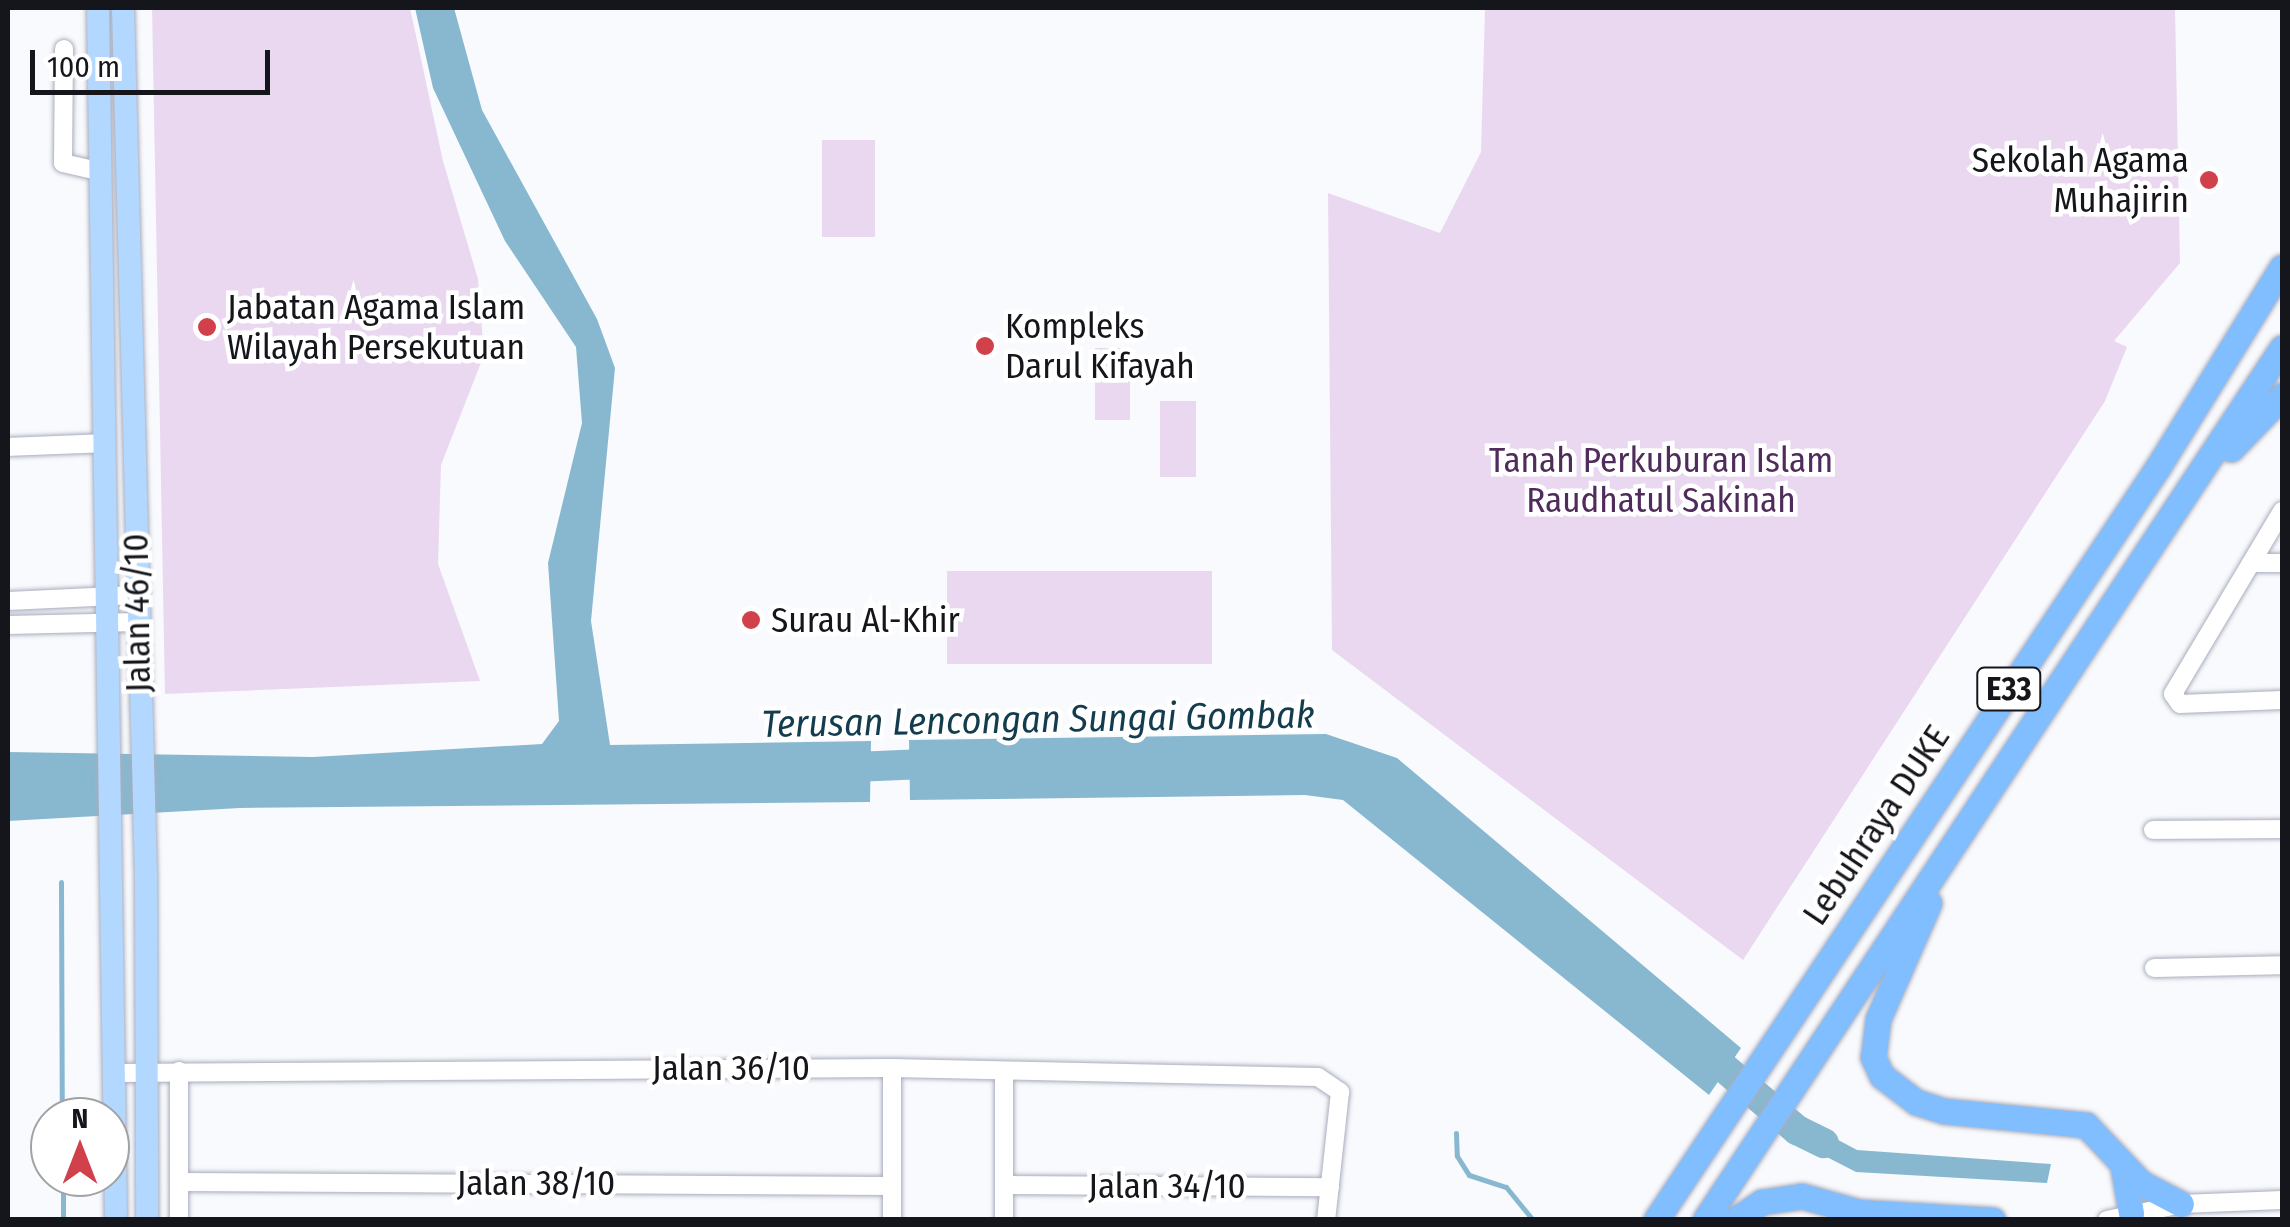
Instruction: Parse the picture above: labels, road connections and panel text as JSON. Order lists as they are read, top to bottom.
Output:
{
  "streets": {
    "highway": ["E33", "Lebuhraya DUKE"],
    "main road": ["Jalan 46/10"],
    "street": ["Jalan 36/10", "Jalan 38/10", "Jalan 34/10"]
  },
  "crossings": [
    ["Jalan 46/10", "Jalan 36/10"],
    ["Jalan 36/10", "Jalan 34/10"]
  ],
  "water": ["Terusan Lencongan Sungai Gombak"],
  "parks": ["Tanah Perkuburan Islam Raudhatul Sakinah"],
  "places": [
    "Sekolah Agama Muhajirin",
    "Jabatan Agama Islam Wilayah Persekutuan",
    "Kompleks Darul Kifayah",
    "Surau Al-Khir"
  ],
  "scale_bar": "100 m",
  "north": "top"
}
